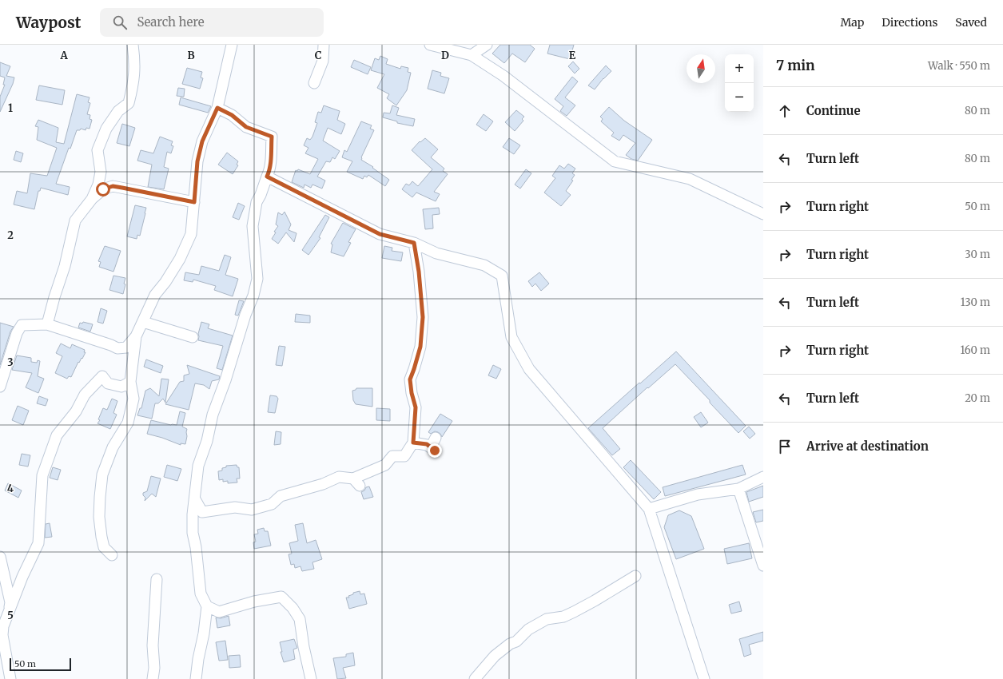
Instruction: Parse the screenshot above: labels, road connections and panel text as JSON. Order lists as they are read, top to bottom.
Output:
{
  "scale_bar": "50 m",
  "north": "top",
  "page": {
    "header": "Waypost",
    "search": "Search here",
    "nav": ["Map", "Directions", "Saved"],
    "heading": ["7 min", "Walk · 550 m"],
    "map_buttons": ["+", "−"],
    "list": [
      ["Continue", "80 m"],
      ["Turn left", "80 m"],
      ["Turn right", "50 m"],
      ["Turn right", "30 m"],
      ["Turn left", "130 m"],
      ["Turn right", "160 m"],
      ["Turn left", "20 m"],
      "Arrive at destination"
    ],
    "scale": "50 m"
  },
  "grid": {
    "columns": [
      "A",
      "B",
      "C",
      "D",
      "E"
    ],
    "rows": [
      "1",
      "2",
      "3",
      "4",
      "5"
    ]
  }
}
